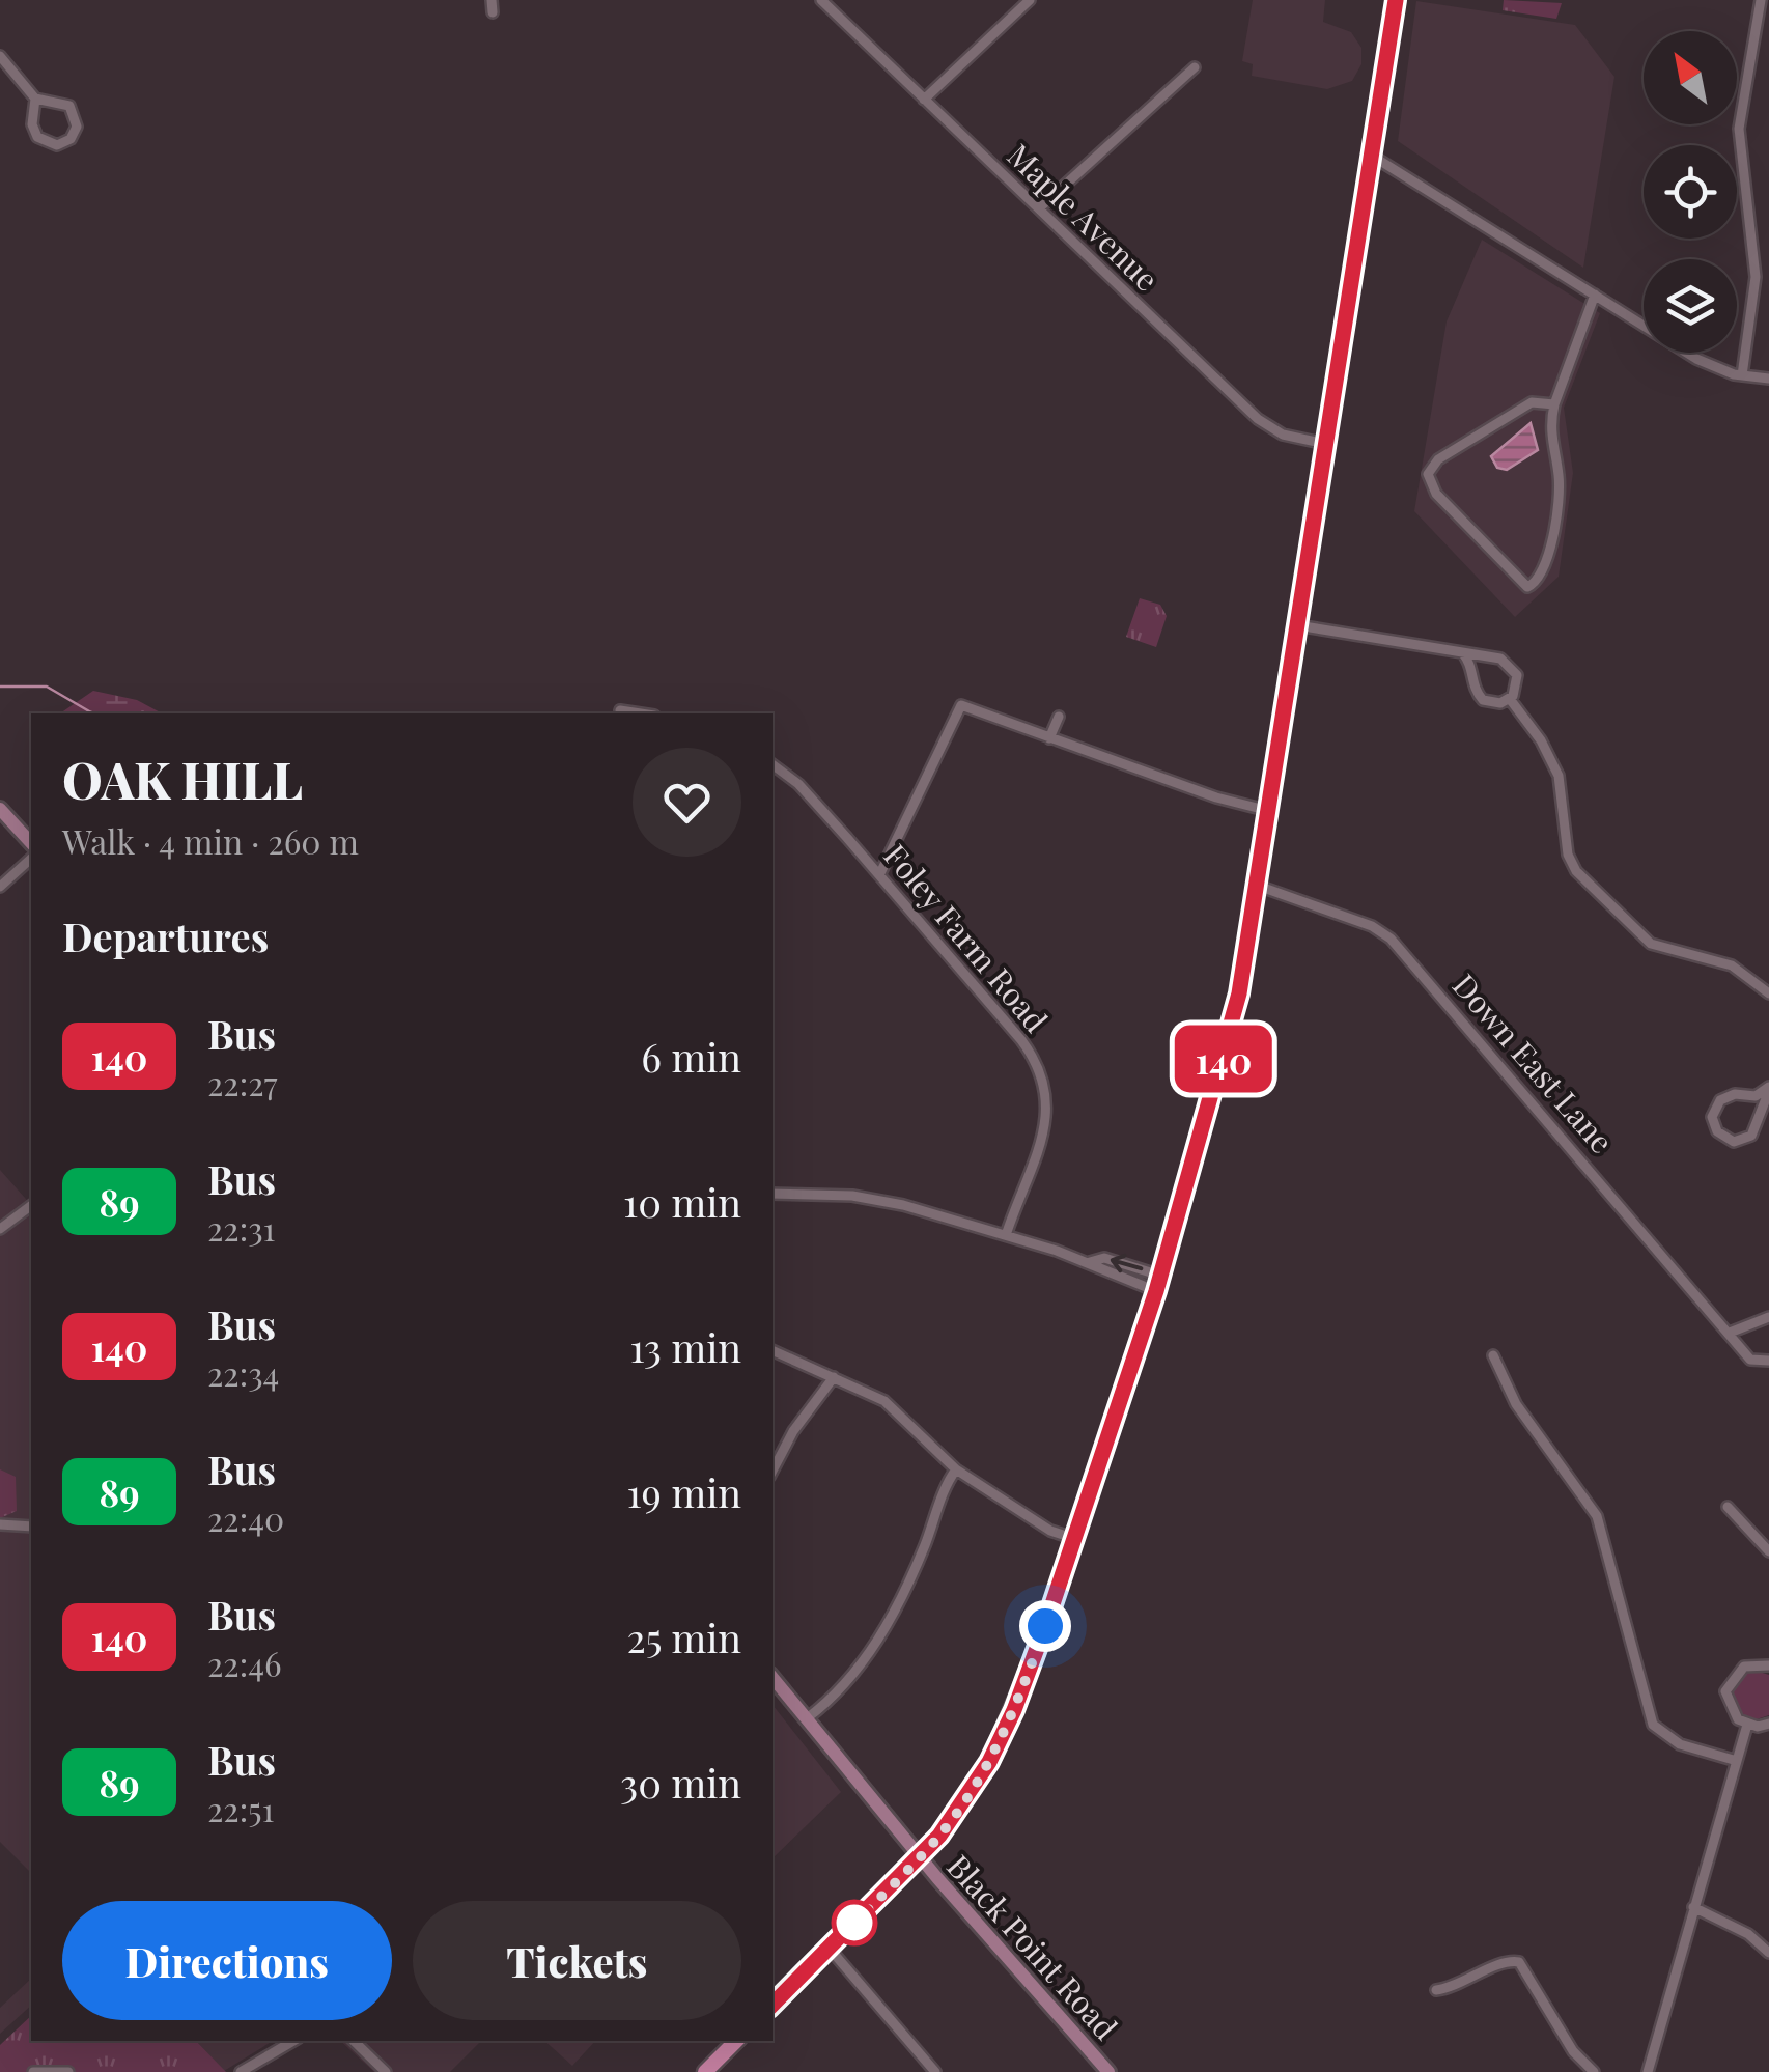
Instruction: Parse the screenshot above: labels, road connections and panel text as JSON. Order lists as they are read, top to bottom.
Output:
{
  "streets": {
    "main road": ["Black Point Road"],
    "street": ["Maple Avenue", "Foley Farm Road", "Down East Lane"]
  },
  "lines": ["bus line 140"],
  "north": "top left",
  "page": {
    "on_map": "140",
    "heading": [
      ["OAK HILL", "Walk · 4 min · 260 m"],
      "Departures"
    ],
    "list": [
      {
        "mark": "140",
        "name": "Bus",
        "note": "22:27",
        "value": "6 min"
      },
      {
        "mark": "89",
        "name": "Bus",
        "note": "22:31",
        "value": "10 min"
      },
      {
        "mark": "140",
        "name": "Bus",
        "note": "22:34",
        "value": "13 min"
      },
      {
        "mark": "89",
        "name": "Bus",
        "note": "22:40",
        "value": "19 min"
      },
      {
        "mark": "140",
        "name": "Bus",
        "note": "22:46",
        "value": "25 min"
      },
      {
        "mark": "89",
        "name": "Bus",
        "note": "22:51",
        "value": "30 min"
      }
    ],
    "buttons": ["Directions", "Tickets"]
  }
}
